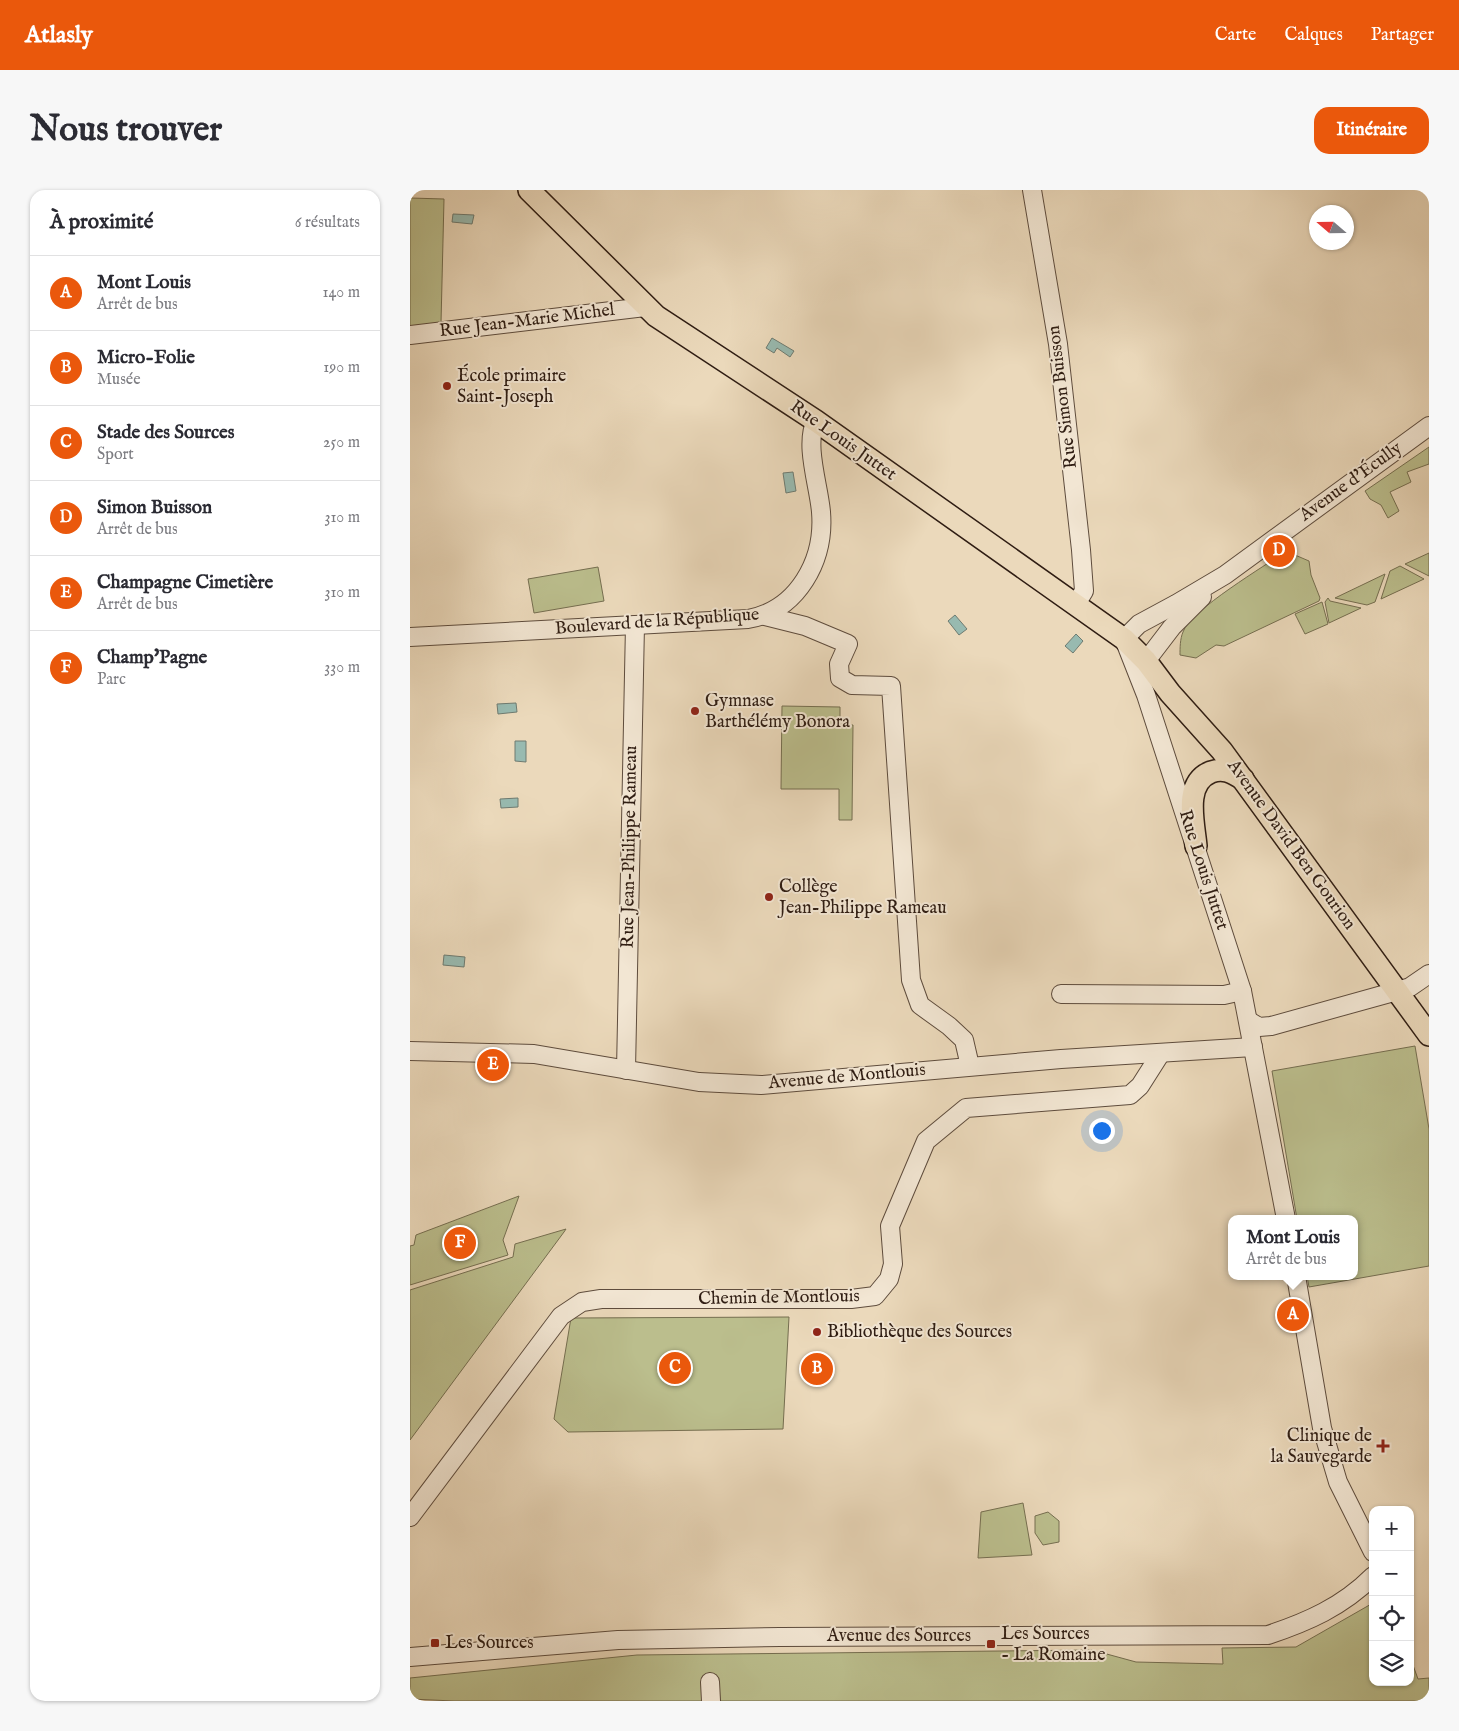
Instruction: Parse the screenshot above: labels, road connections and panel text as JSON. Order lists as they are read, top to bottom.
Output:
{
  "streets": {
    "main road": ["Rue Louis Juttet", "Avenue David Ben Gourion"],
    "street": [
      "Rue Jean-Marie Michel",
      "Rue Simon Buisson",
      "Avenue d'Écully",
      "Boulevard de la République",
      "Rue Jean-Philippe Rameau",
      "Avenue de Montlouis",
      "Chemin de Montlouis",
      "Avenue des Sources"
    ]
  },
  "crossings": [
    ["Rue Jean-Marie Michel", "Rue Louis Juttet"],
    ["Rue Simon Buisson", "Rue Louis Juttet"],
    ["Rue Louis Juttet", "Avenue d'Écully"],
    ["Rue Louis Juttet", "Boulevard de la République"],
    ["Rue Louis Juttet", "Avenue David Ben Gourion"],
    ["Rue Louis Juttet", "Avenue de Montlouis"],
    ["Avenue d'Écully", "Avenue David Ben Gourion"],
    ["Boulevard de la République", "Rue Jean-Philippe Rameau"],
    ["Rue Jean-Philippe Rameau", "Avenue de Montlouis"],
    ["Avenue de Montlouis", "Chemin de Montlouis"]
  ],
  "places": {
    "other": [
      "École primaire Saint-Joseph",
      "Gymnase Barthélémy Bonora",
      "Collège Jean-Philippe Rameau",
      "Bibliothèque des Sources"
    ],
    "health": ["Clinique de la Sauvegarde"],
    "transit": ["Les Sources", "Les Sources - La Romaine"]
  },
  "north": "left",
  "page": {
    "header": "Atlasly",
    "nav": ["Carte", "Calques", "Partager"],
    "buttons": "Itinéraire",
    "title": "Nous trouver",
    "heading": ["À proximité", "6 résultats"],
    "list": [
      {
        "mark": "A",
        "name": "Mont Louis",
        "note": "Arrêt de bus",
        "value": "140 m"
      },
      {
        "mark": "B",
        "name": "Micro-Folie",
        "note": "Musée",
        "value": "190 m"
      },
      {
        "mark": "C",
        "name": "Stade des Sources",
        "note": "Sport",
        "value": "250 m"
      },
      {
        "mark": "D",
        "name": "Simon Buisson",
        "note": "Arrêt de bus",
        "value": "310 m"
      },
      {
        "mark": "E",
        "name": "Champagne Cimetière",
        "note": "Arrêt de bus",
        "value": "310 m"
      },
      {
        "mark": "F",
        "name": "Champ'Pagne",
        "note": "Parc",
        "value": "330 m"
      }
    ],
    "pins": [
      "D",
      "E",
      "F",
      "A",
      "C",
      "B"
    ],
    "popup": ["Mont Louis", "Arrêt de bus"],
    "map_buttons": ["+", "−"]
  }
}
